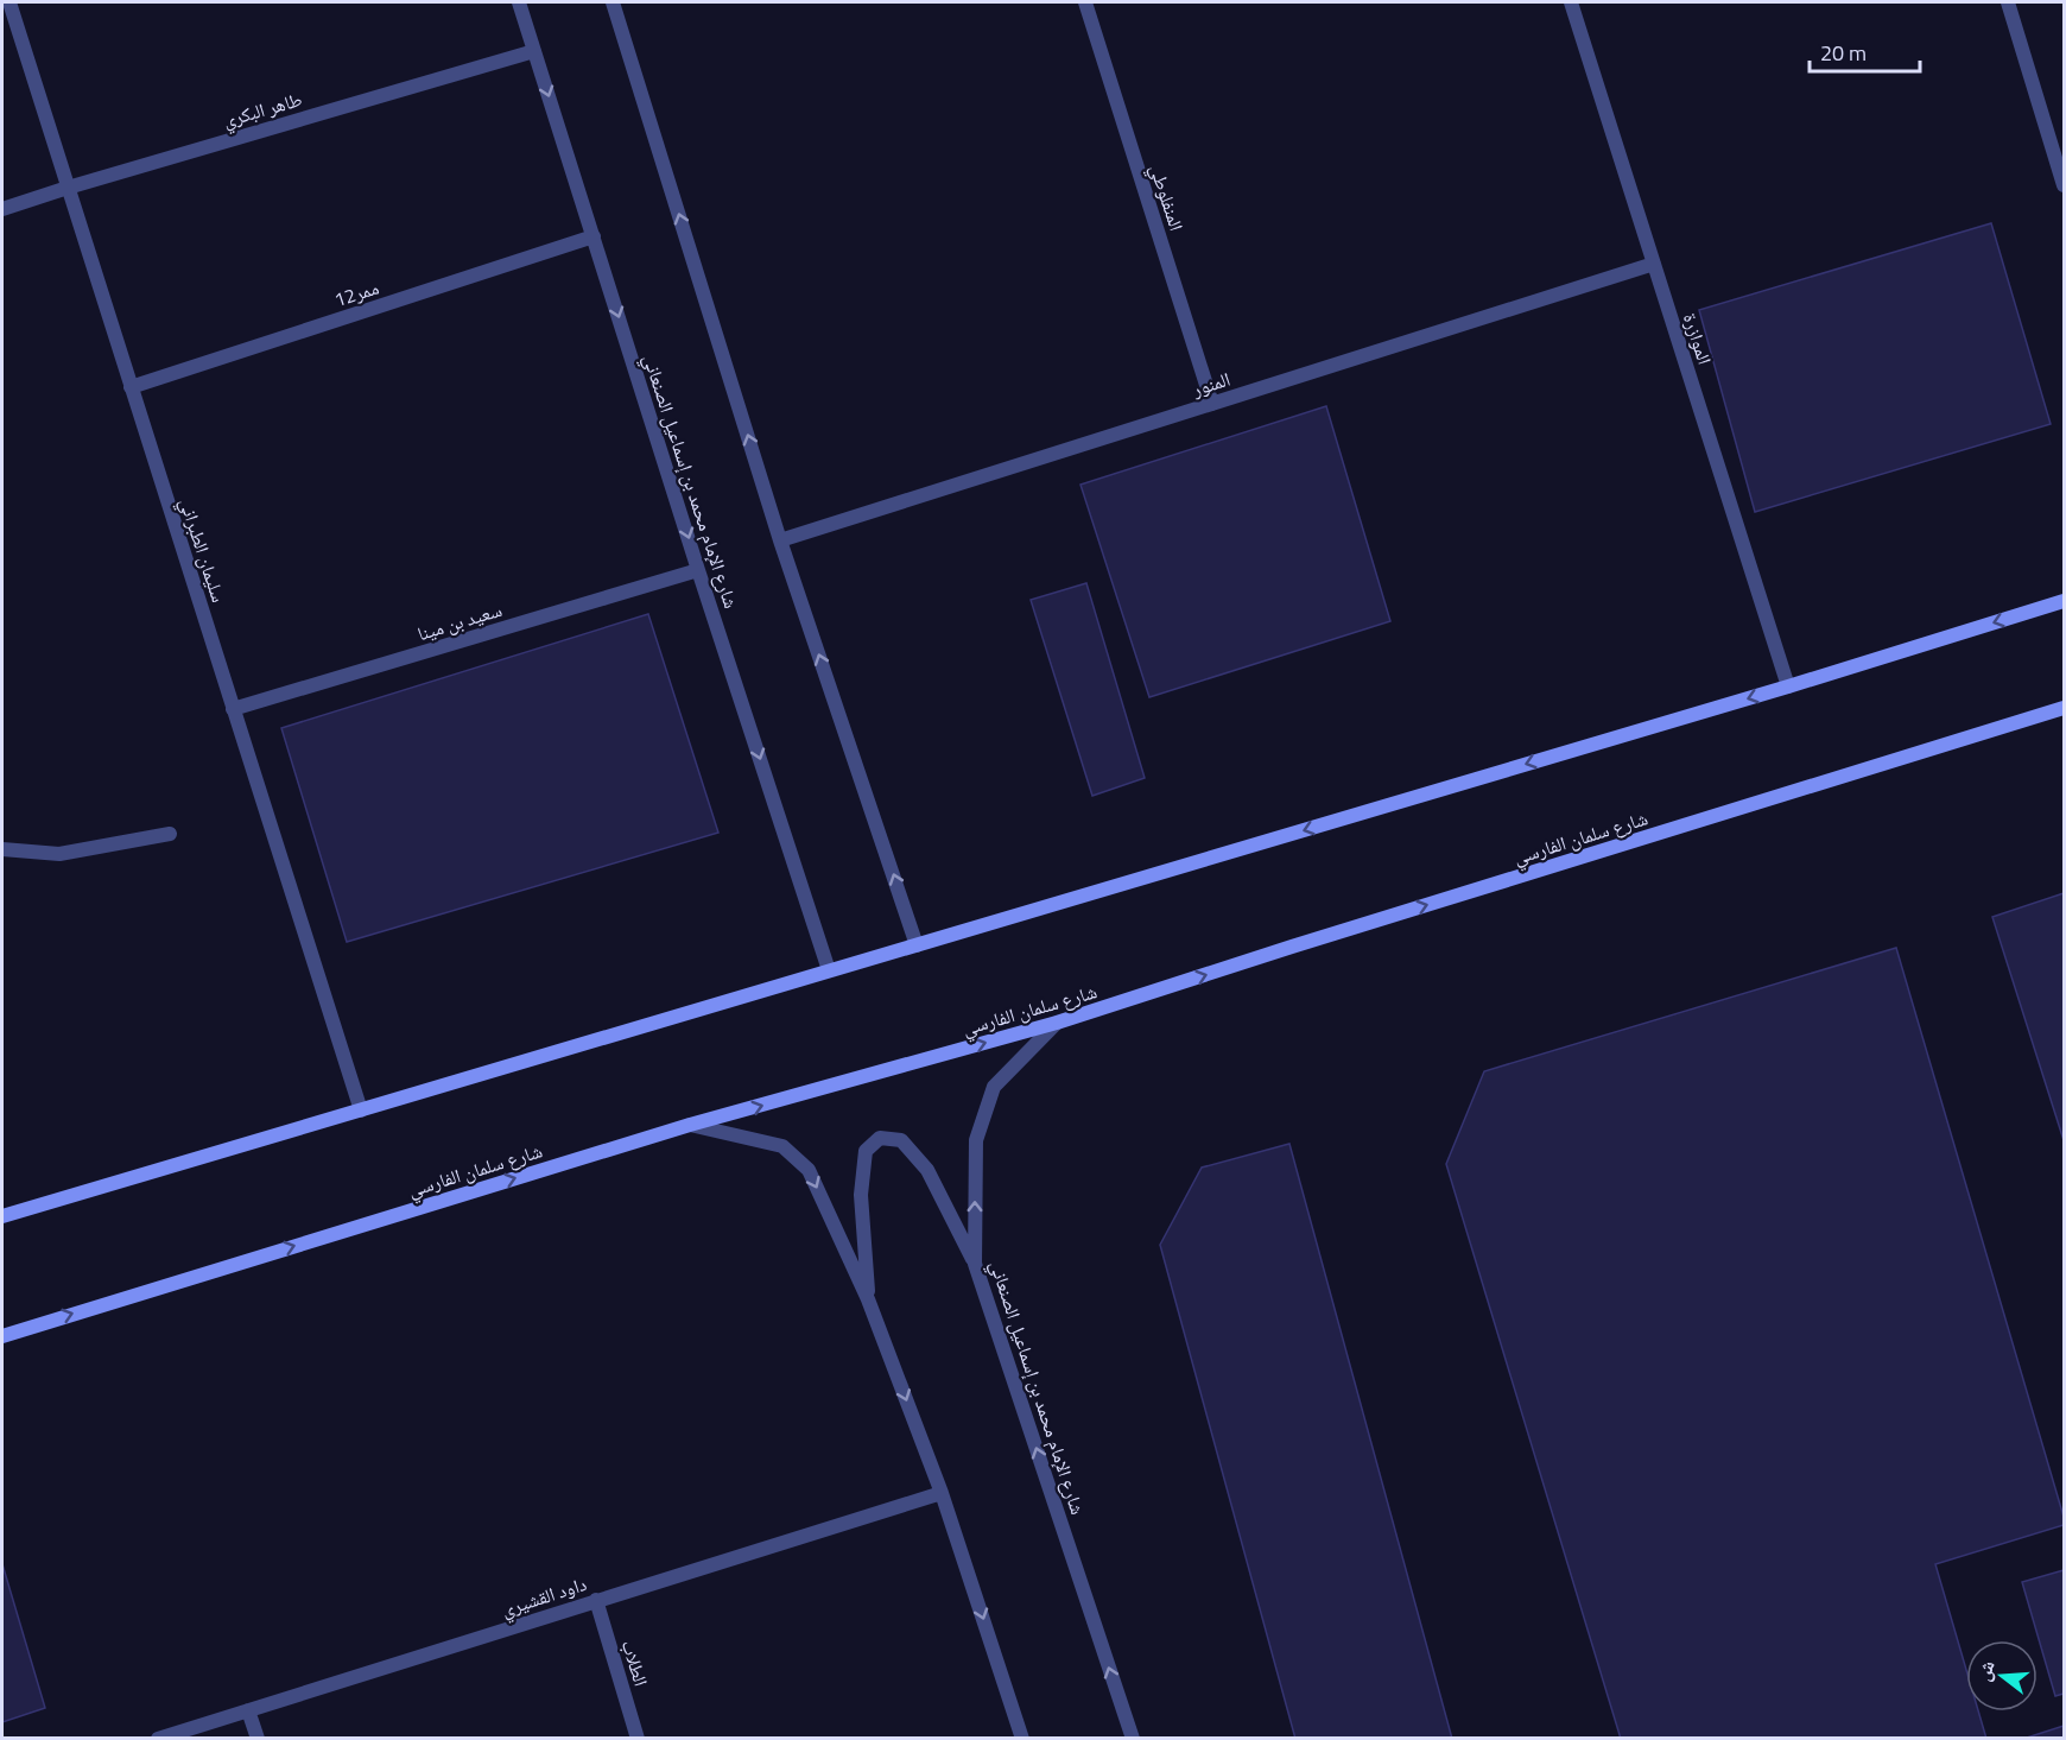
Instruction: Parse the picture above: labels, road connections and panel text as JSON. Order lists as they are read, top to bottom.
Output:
{
  "streets": {
    "street": [
      "طاهر البكري",
      "المنفلوطي",
      "ممر12",
      "الموازرة",
      "المنور",
      "شارع الإمام محمد بن إسماعيل الصنعاني",
      "سليمان الطبراني",
      "سعيد بن مينا",
      "شارع سلمان الفارسي",
      "داود القشيري",
      "الطلاب"
    ]
  },
  "crossings": [
    ["طاهر البكري", "شارع الإمام محمد بن إسماعيل الصنعاني"],
    ["طاهر البكري", "سليمان الطبراني"],
    ["المنفلوطي", "المنور"],
    ["ممر12", "شارع الإمام محمد بن إسماعيل الصنعاني"],
    ["ممر12", "سليمان الطبراني"],
    ["الموازرة", "المنور"],
    ["شارع الإمام محمد بن إسماعيل الصنعاني", "سعيد بن مينا"],
    ["شارع الإمام محمد بن إسماعيل الصنعاني", "شارع سلمان الفارسي"],
    ["سليمان الطبراني", "سعيد بن مينا"],
    ["داود القشيري", "الطلاب"]
  ],
  "scale_bar": "20 m",
  "north": "left"
}
